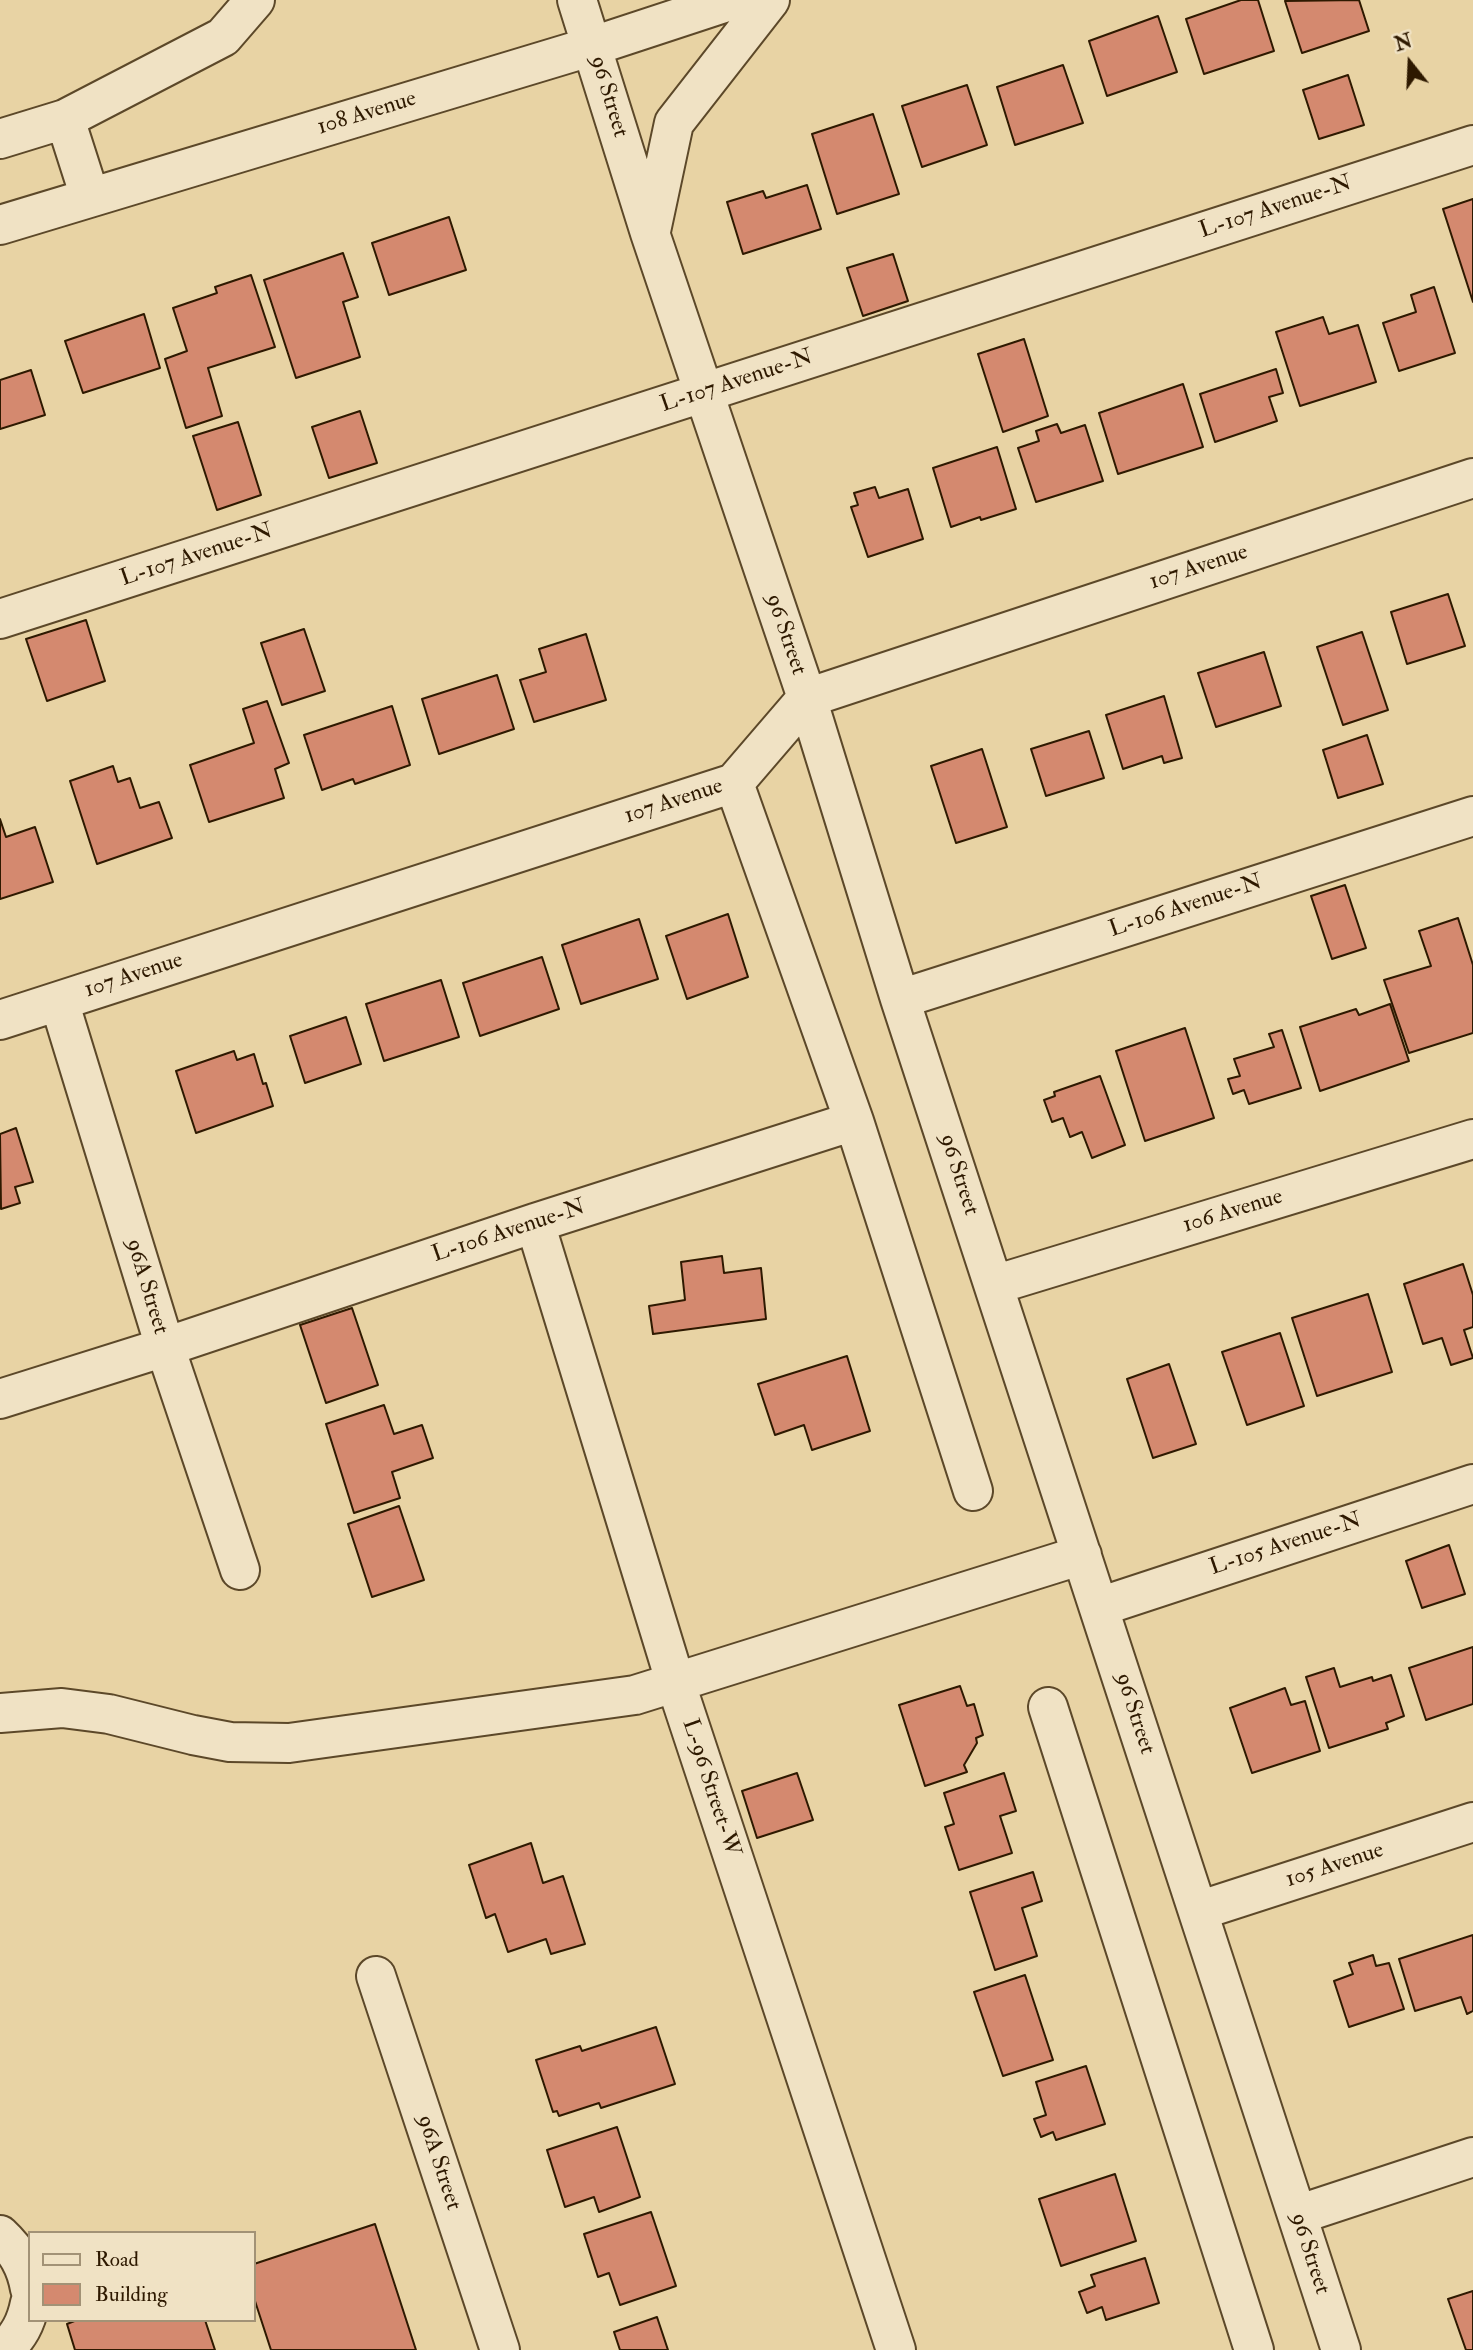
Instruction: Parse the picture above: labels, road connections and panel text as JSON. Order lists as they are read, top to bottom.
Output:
{
  "streets": {
    "street": [
      "96 Street",
      "108 Avenue",
      "L-107 Avenue-N",
      "107 Avenue",
      "L-106 Avenue-N",
      "106 Avenue",
      "96A Street",
      "L-105 Avenue-N",
      "L-96 Street-W",
      "105 Avenue"
    ]
  },
  "crossings": [
    ["96 Street", "108 Avenue"],
    ["96 Street", "L-107 Avenue-N"],
    ["96 Street", "107 Avenue"],
    ["96 Street", "L-106 Avenue-N"],
    ["96 Street", "106 Avenue"],
    ["96 Street", "L-105 Avenue-N"],
    ["96 Street", "105 Avenue"],
    ["107 Avenue", "96A Street"],
    ["L-106 Avenue-N", "96A Street"],
    ["L-106 Avenue-N", "L-96 Street-W"]
  ],
  "legend": ["Road", "Building"],
  "north": "top"
}
